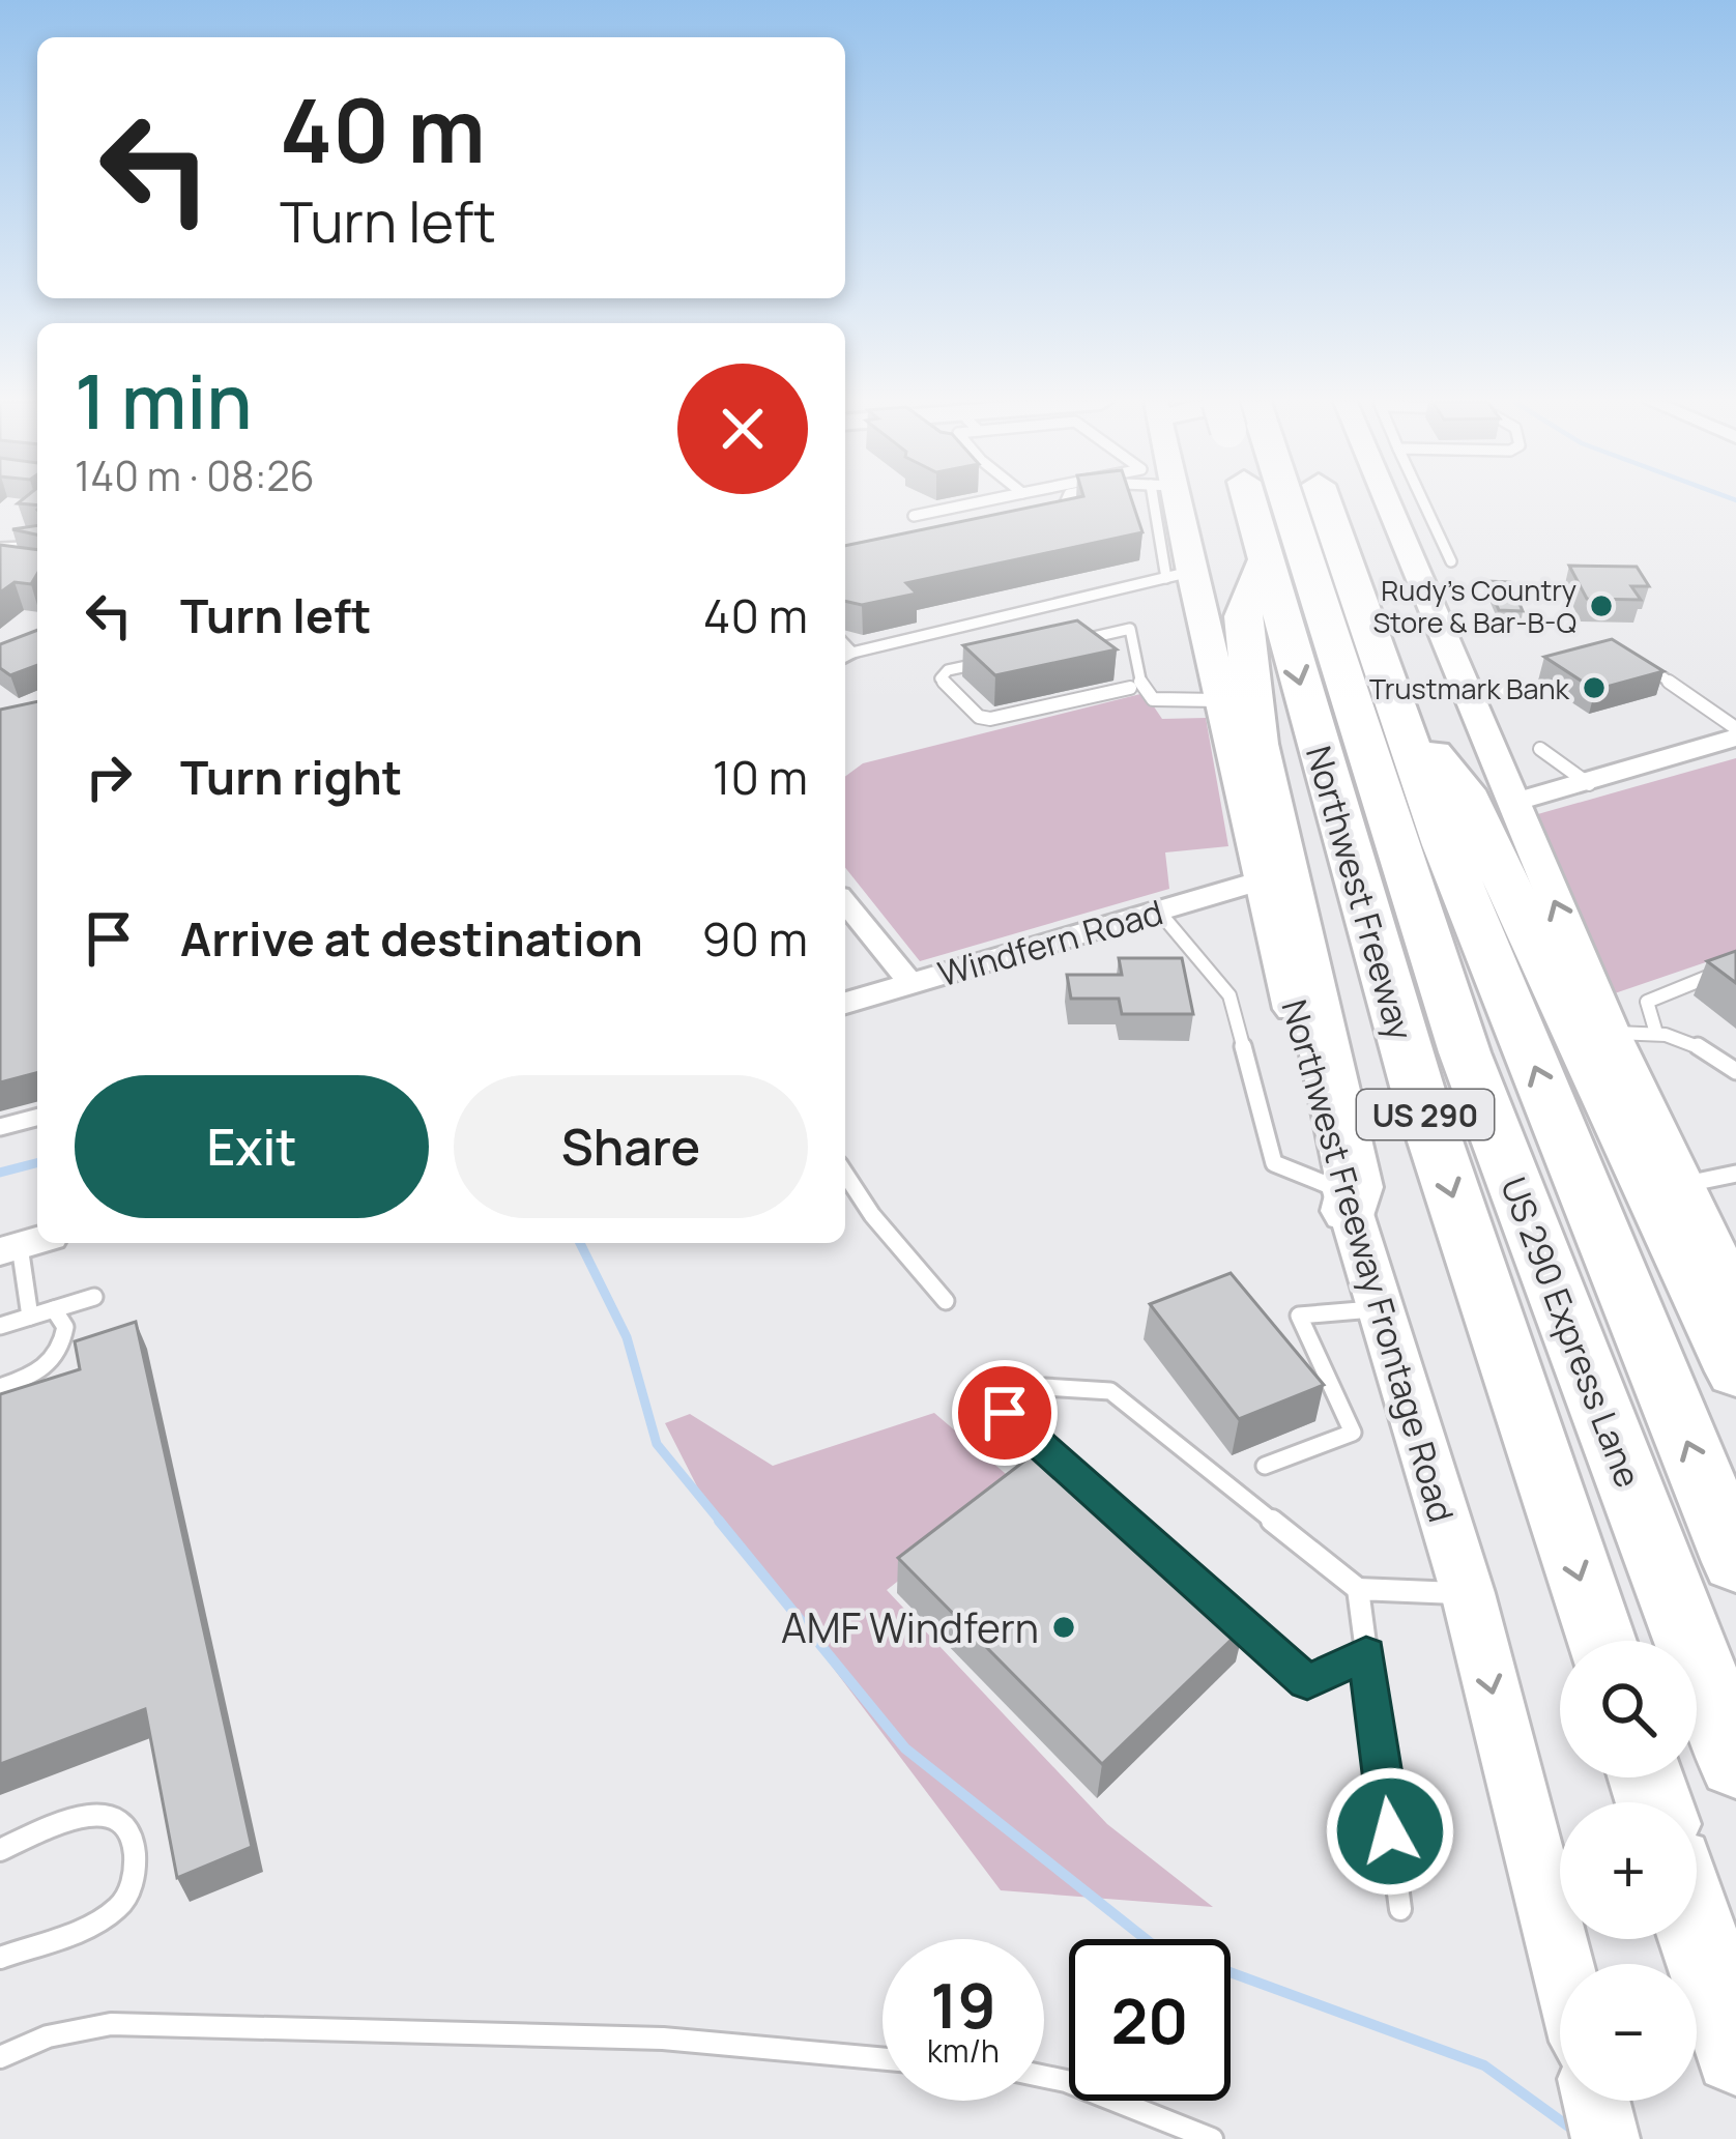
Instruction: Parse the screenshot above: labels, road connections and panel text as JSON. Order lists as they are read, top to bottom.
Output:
{
  "streets": {
    "highway": ["Northwest Freeway", "US 290", "US 290 Express Lane"],
    "main road": ["Northwest Freeway Frontage Road"],
    "street": ["Windfern Road"]
  },
  "crossings": [
    ["Windfern Road", "Northwest Freeway Frontage Road"]
  ],
  "places": ["Rudy's Country Store & Bar-B-Q", "Trustmark Bank", "AMF Windfern"],
  "page": {
    "turn": ["40 m", "Turn left"],
    "heading": ["1 min", "140 m · 08:26"],
    "list": [
      {
        "name": "Turn left",
        "value": "40 m"
      },
      {
        "name": "Turn right",
        "value": "10 m"
      },
      {
        "name": "Arrive at destination",
        "value": "90 m"
      }
    ],
    "buttons": ["Exit", "Share"],
    "map_buttons": ["+", "−"],
    "speed": "19 km/h",
    "limit": "20"
  }
}
